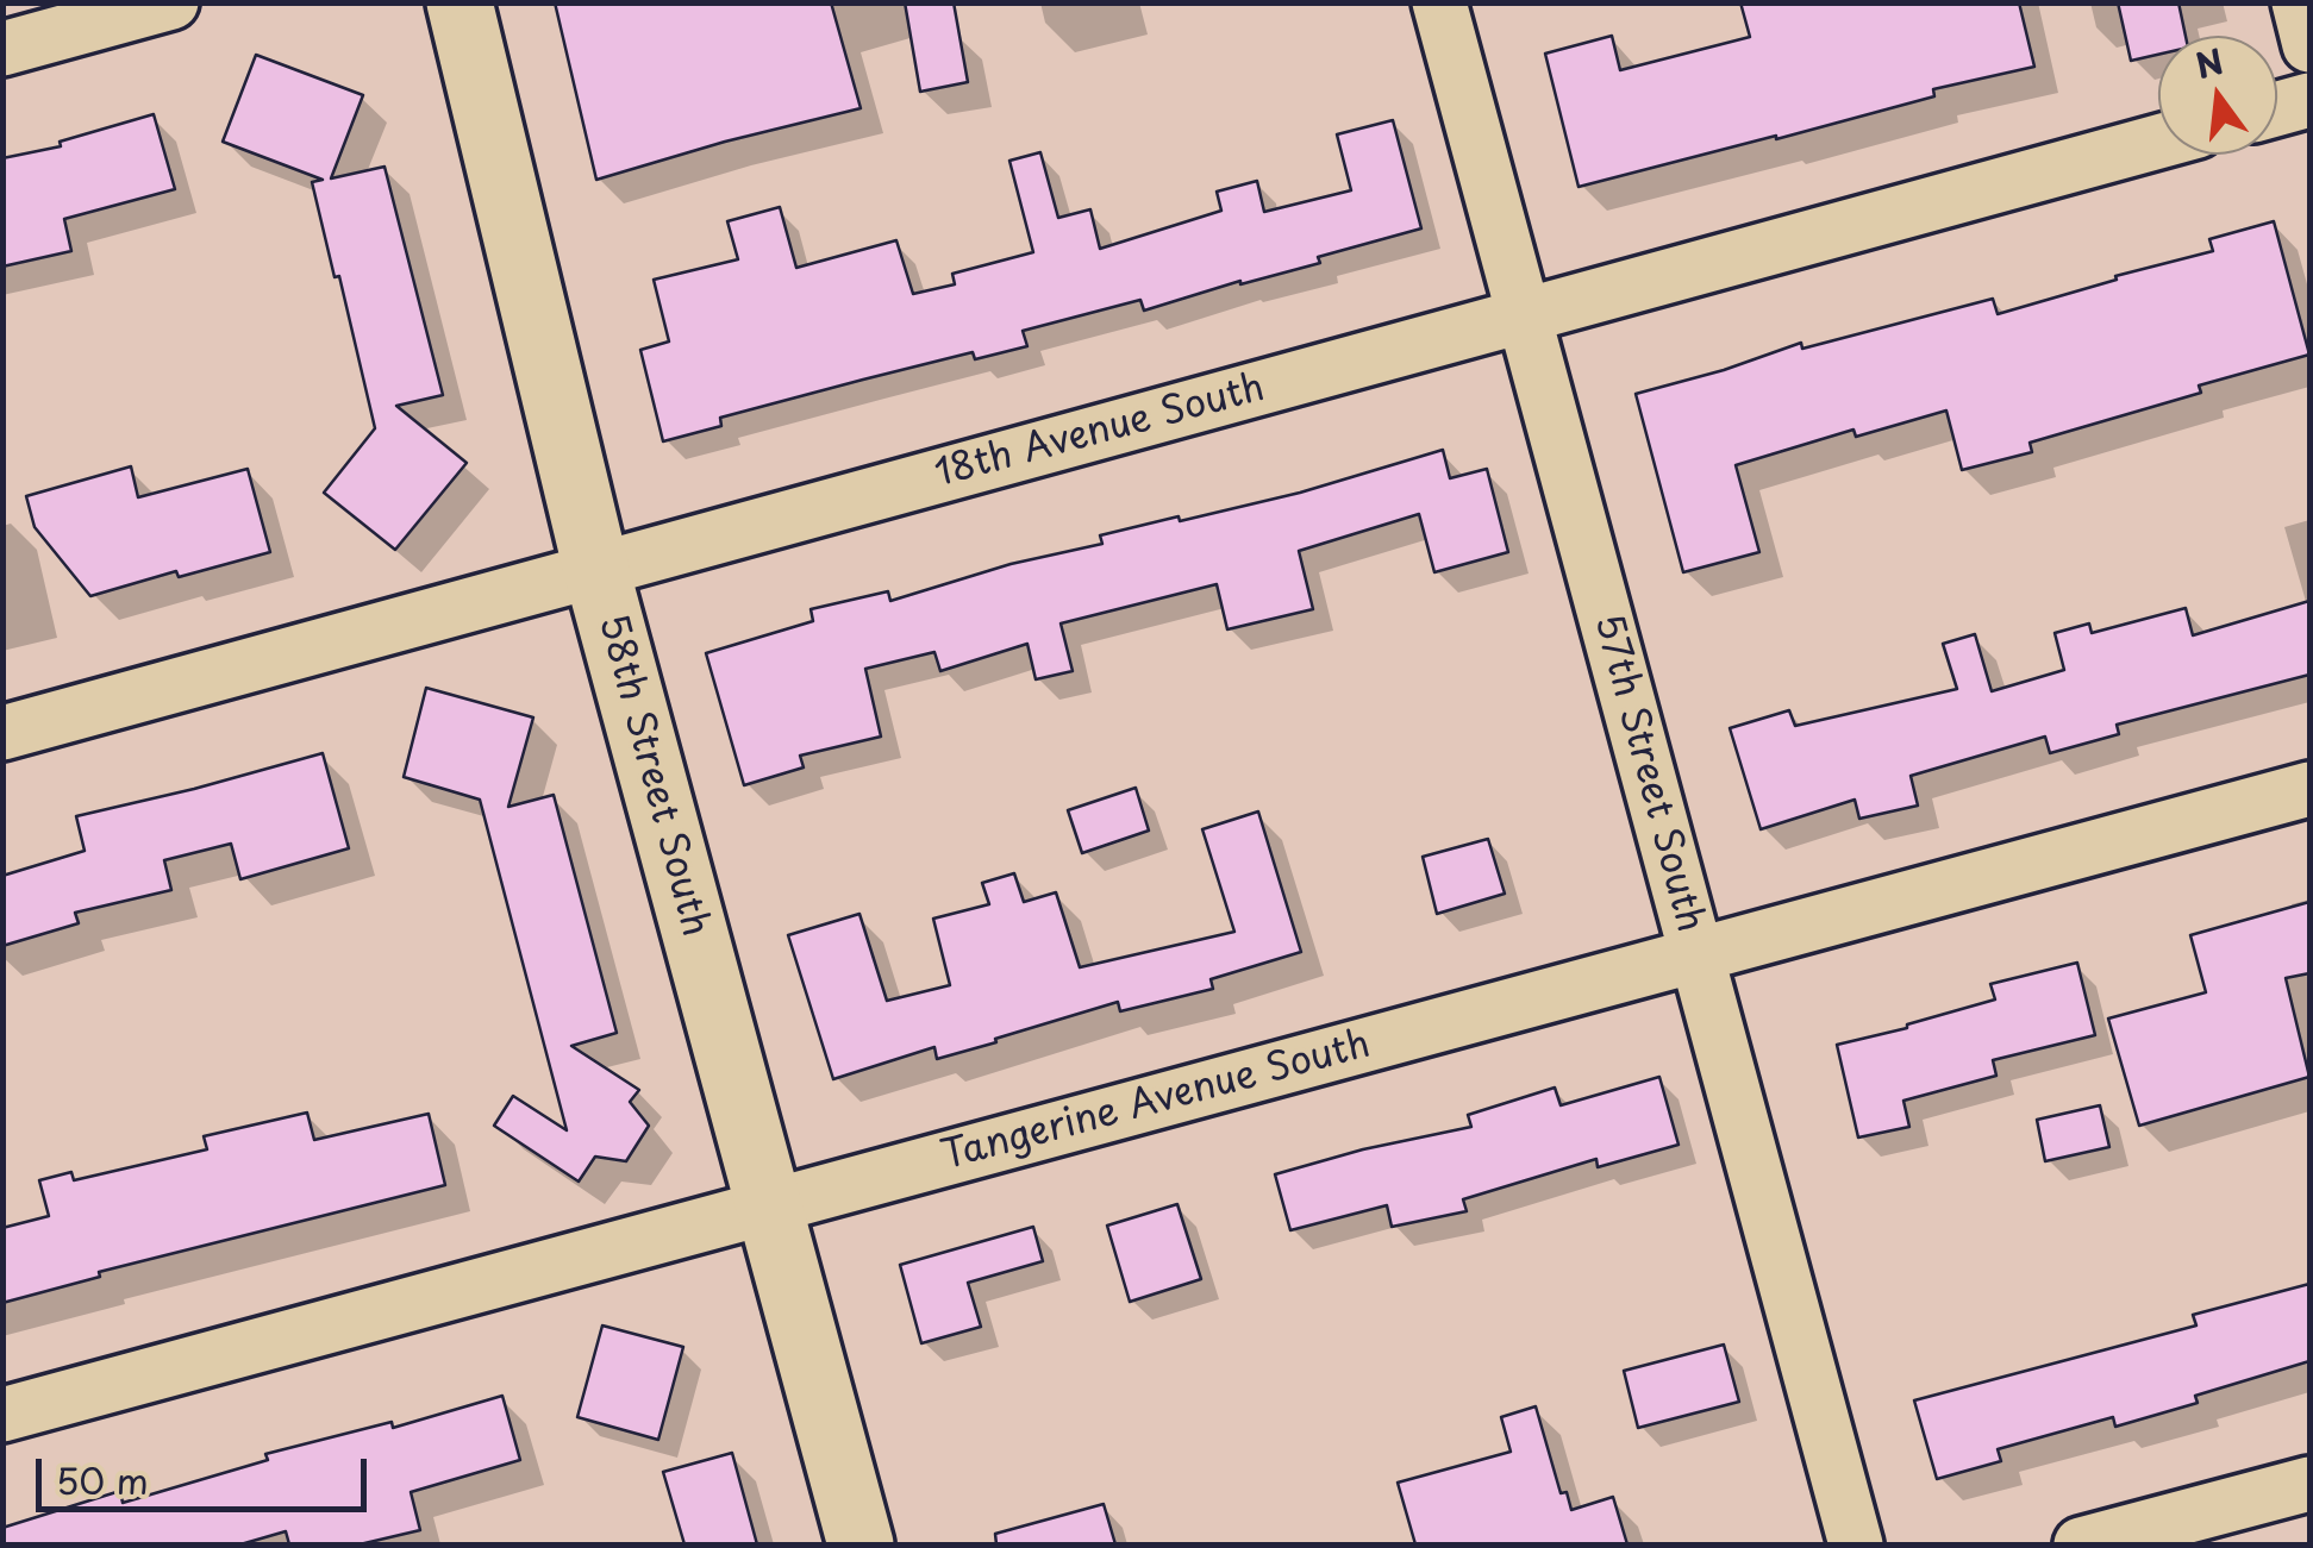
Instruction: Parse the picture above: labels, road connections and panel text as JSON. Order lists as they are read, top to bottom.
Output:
{
  "streets": {
    "street": [
      "18th Avenue South",
      "57th Street South",
      "58th Street South",
      "Tangerine Avenue South"
    ]
  },
  "crossings": [
    ["18th Avenue South", "57th Street South"],
    ["18th Avenue South", "58th Street South"],
    ["57th Street South", "Tangerine Avenue South"],
    ["58th Street South", "Tangerine Avenue South"]
  ],
  "scale_bar": "50 m",
  "north": "top"
}
